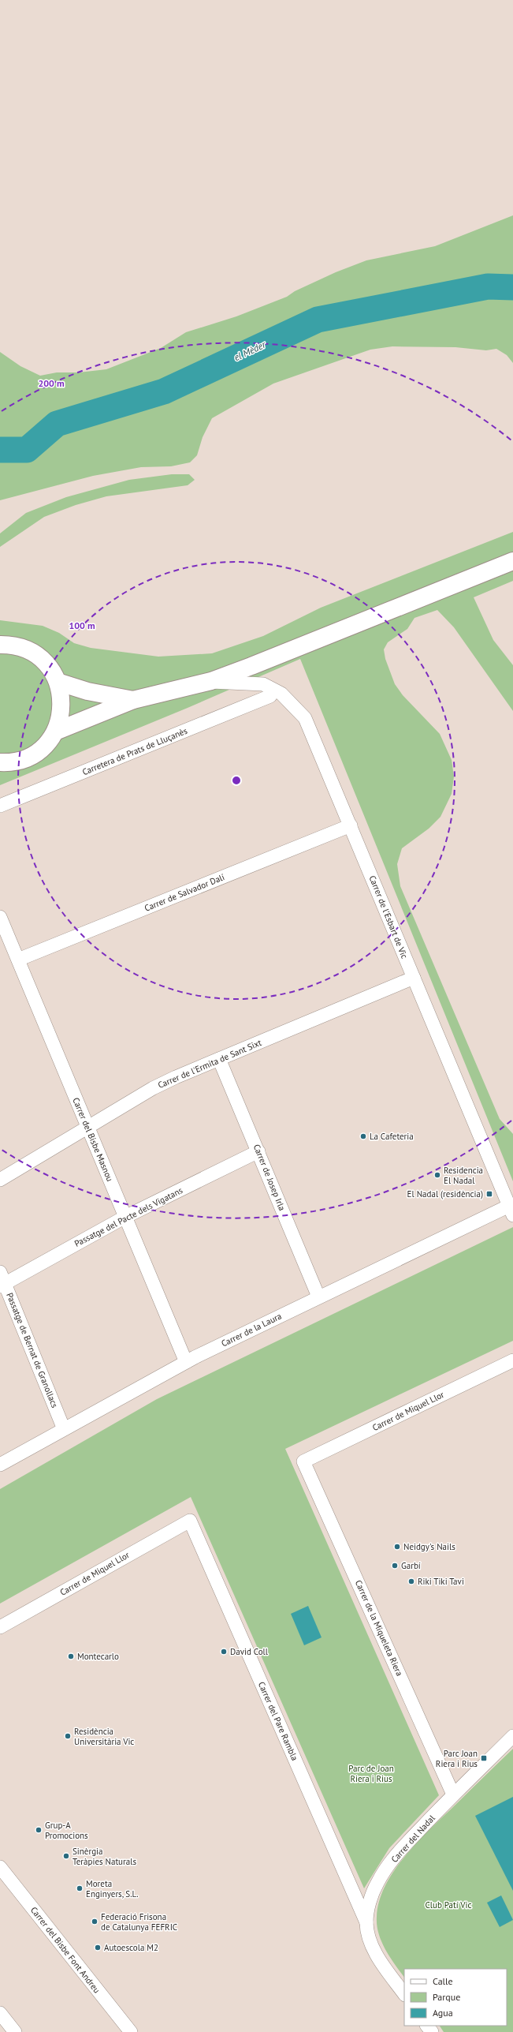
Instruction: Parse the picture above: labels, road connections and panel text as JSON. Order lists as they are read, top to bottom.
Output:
{
  "streets": {
    "street": [
      "Carretera de Prats de Lluçanès",
      "Carrer de Salvador Dalí",
      "Carrer de l'Esbart de Vic",
      "Carrer de l'Ermita de Sant Sixt",
      "Carrer del Bisbe Masnou",
      "Carrer de Josep Irla",
      "Passatge del Pacte dels Vigatans",
      "Carrer de la Laura",
      "Passatge de Bernat de Granollacs",
      "Carrer de Miquel Llor",
      "Carrer de la Miqueleta Riera",
      "Carrer del Pare Rambla",
      "Carrer del Nadal",
      "Carrer del Bisbe Font Andreu"
    ]
  },
  "crossings": [
    ["Carrer de Salvador Dalí", "Carrer de l'Esbart de Vic"],
    ["Carrer de Salvador Dalí", "Carrer del Bisbe Masnou"],
    ["Carrer de l'Esbart de Vic", "Carrer de l'Ermita de Sant Sixt"],
    ["Carrer de l'Esbart de Vic", "Carrer de la Laura"],
    ["Carrer de l'Ermita de Sant Sixt", "Carrer del Bisbe Masnou"],
    ["Carrer de l'Ermita de Sant Sixt", "Carrer de Josep Irla"],
    ["Carrer del Bisbe Masnou", "Passatge del Pacte dels Vigatans"],
    ["Carrer del Bisbe Masnou", "Carrer de la Laura"],
    ["Carrer de Josep Irla", "Passatge del Pacte dels Vigatans"],
    ["Carrer de Josep Irla", "Carrer de la Laura"],
    ["Passatge del Pacte dels Vigatans", "Passatge de Bernat de Granollacs"],
    ["Carrer de la Laura", "Passatge de Bernat de Granollacs"],
    ["Carrer de Miquel Llor", "Carrer de la Miqueleta Riera"],
    ["Carrer de Miquel Llor", "Carrer del Pare Rambla"],
    ["Carrer de la Miqueleta Riera", "Carrer del Nadal"],
    ["Carrer del Pare Rambla", "Carrer del Nadal"]
  ],
  "water": ["el Mèder"],
  "parks": ["Parc de Joan Riera i Rius", "Club Patí Vic"],
  "places": {
    "other": [
      "La Cafeteria",
      "Residencia El Nadal",
      "Neidgy's Nails",
      "Garbí",
      "Riki Tiki Tavi",
      "David Coll",
      "Montecarlo",
      "Residència Universitària Vic",
      "Grup-A Promocions",
      "Sinèrgia Teràpies Naturals",
      "Moreta Enginyers, S.L.",
      "Federació Frisona de Catalunya FEFRIC",
      "Autoescola M2"
    ],
    "transit": ["El Nadal (residència)", "Parc Joan Riera i Rius"]
  },
  "legend": ["Calle", "Parque", "Agua"],
  "rings": ["200 m", "100 m"]
}
